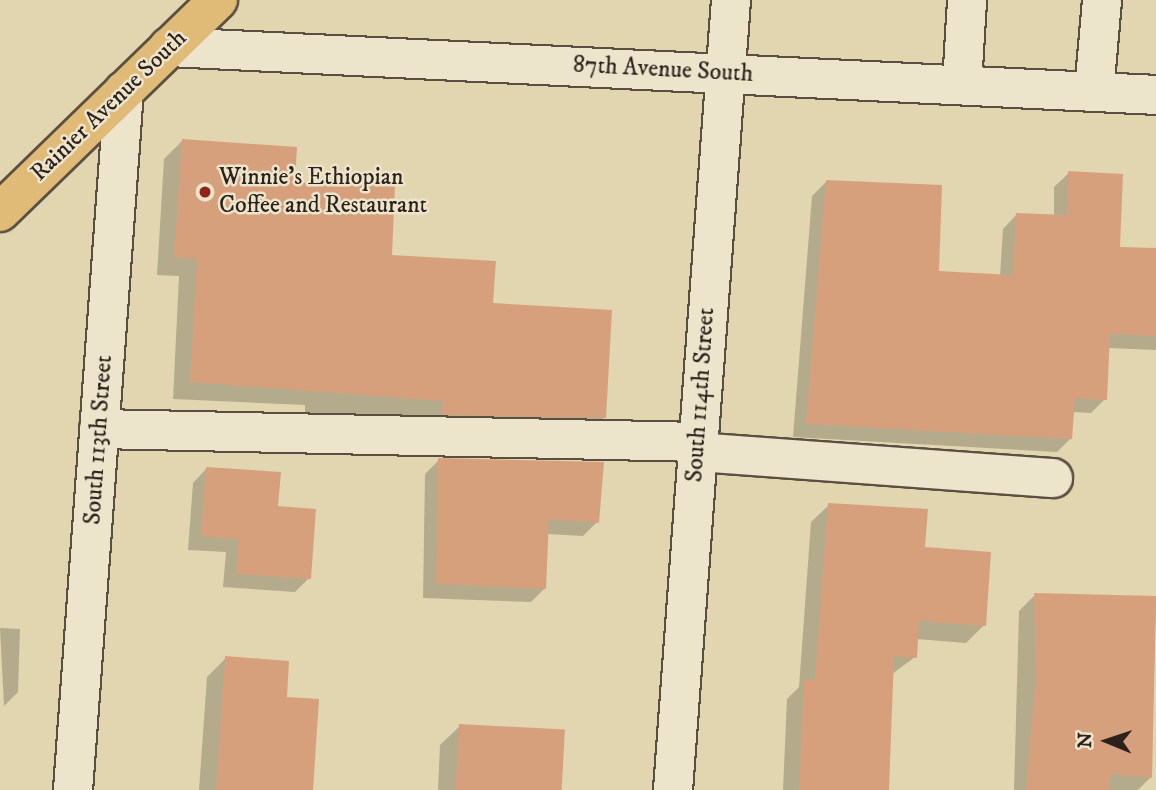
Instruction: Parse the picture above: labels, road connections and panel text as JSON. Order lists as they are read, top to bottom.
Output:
{
  "streets": {
    "main road": ["Rainier Avenue South"],
    "street": ["87th Avenue South", "South 114th Street", "South 113th Street"]
  },
  "crossings": [
    ["87th Avenue South", "Rainier Avenue South"],
    ["87th Avenue South", "South 114th Street"],
    ["Rainier Avenue South", "South 113th Street"]
  ],
  "places": ["Winnie's Ethiopian Coffee and Restaurant"],
  "north": "left"
}
